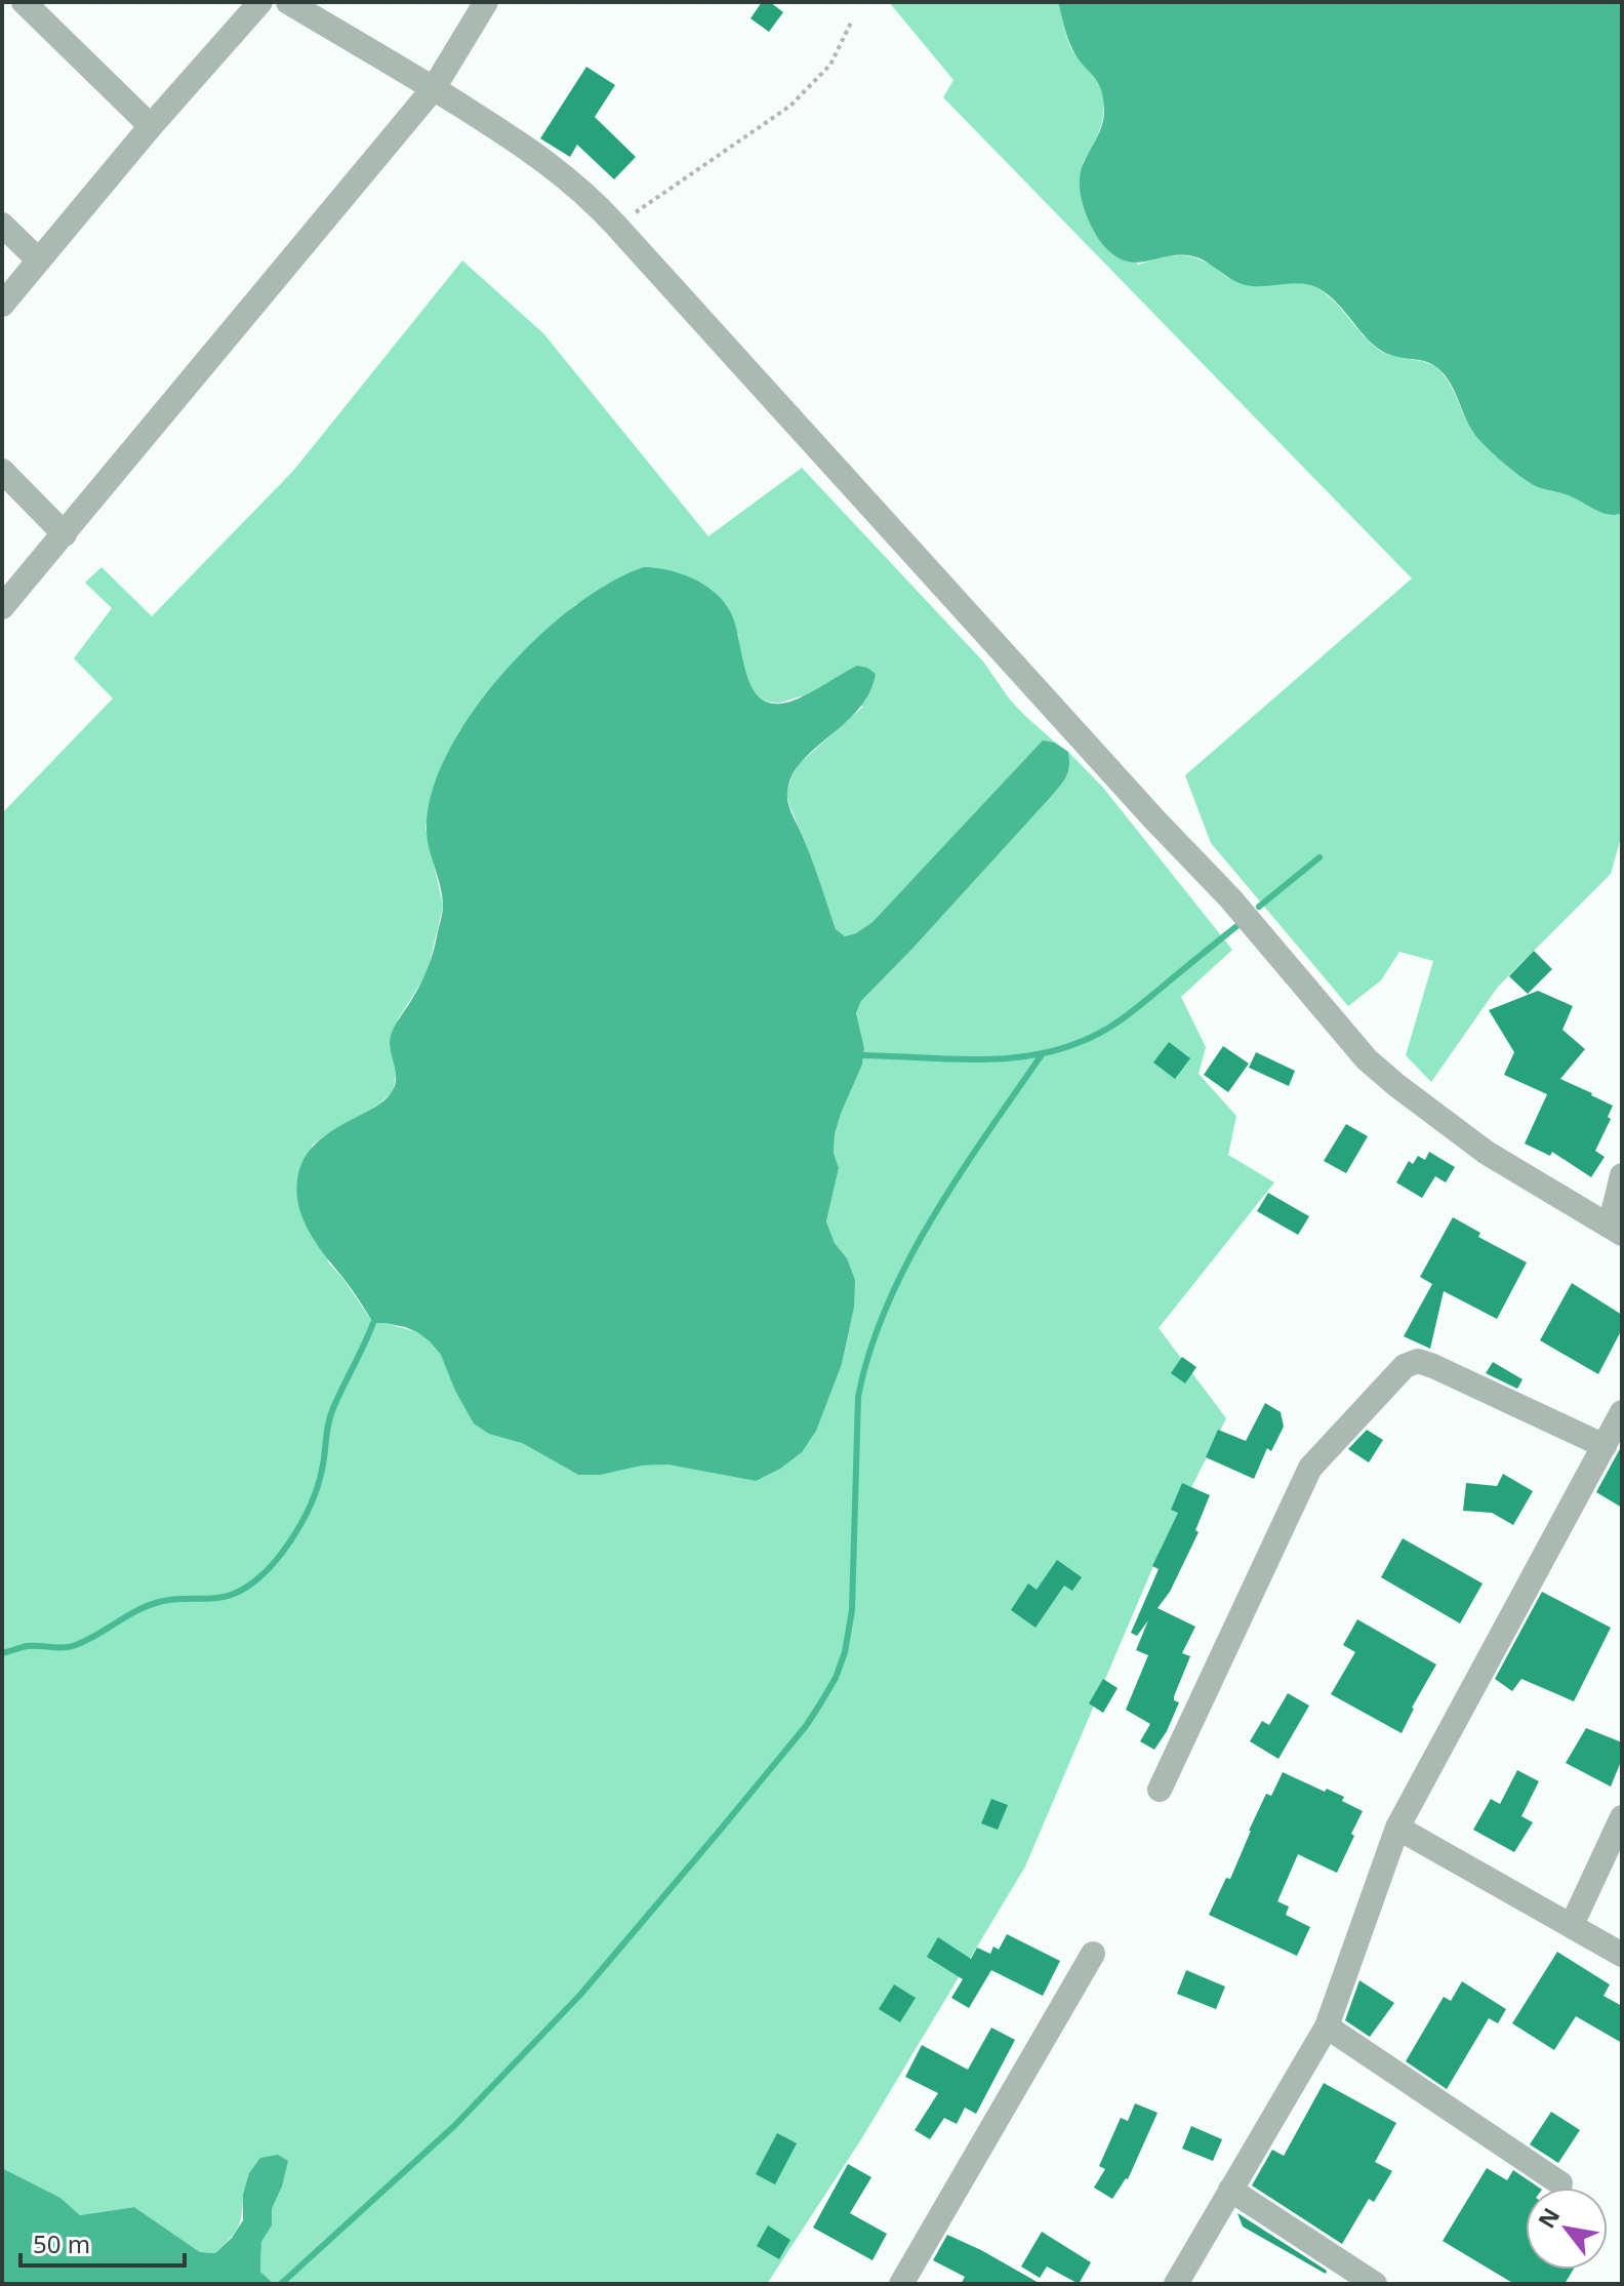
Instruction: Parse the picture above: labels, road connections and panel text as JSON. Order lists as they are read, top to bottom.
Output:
{
  "scale_bar": "50 m",
  "north": "top left"
}
